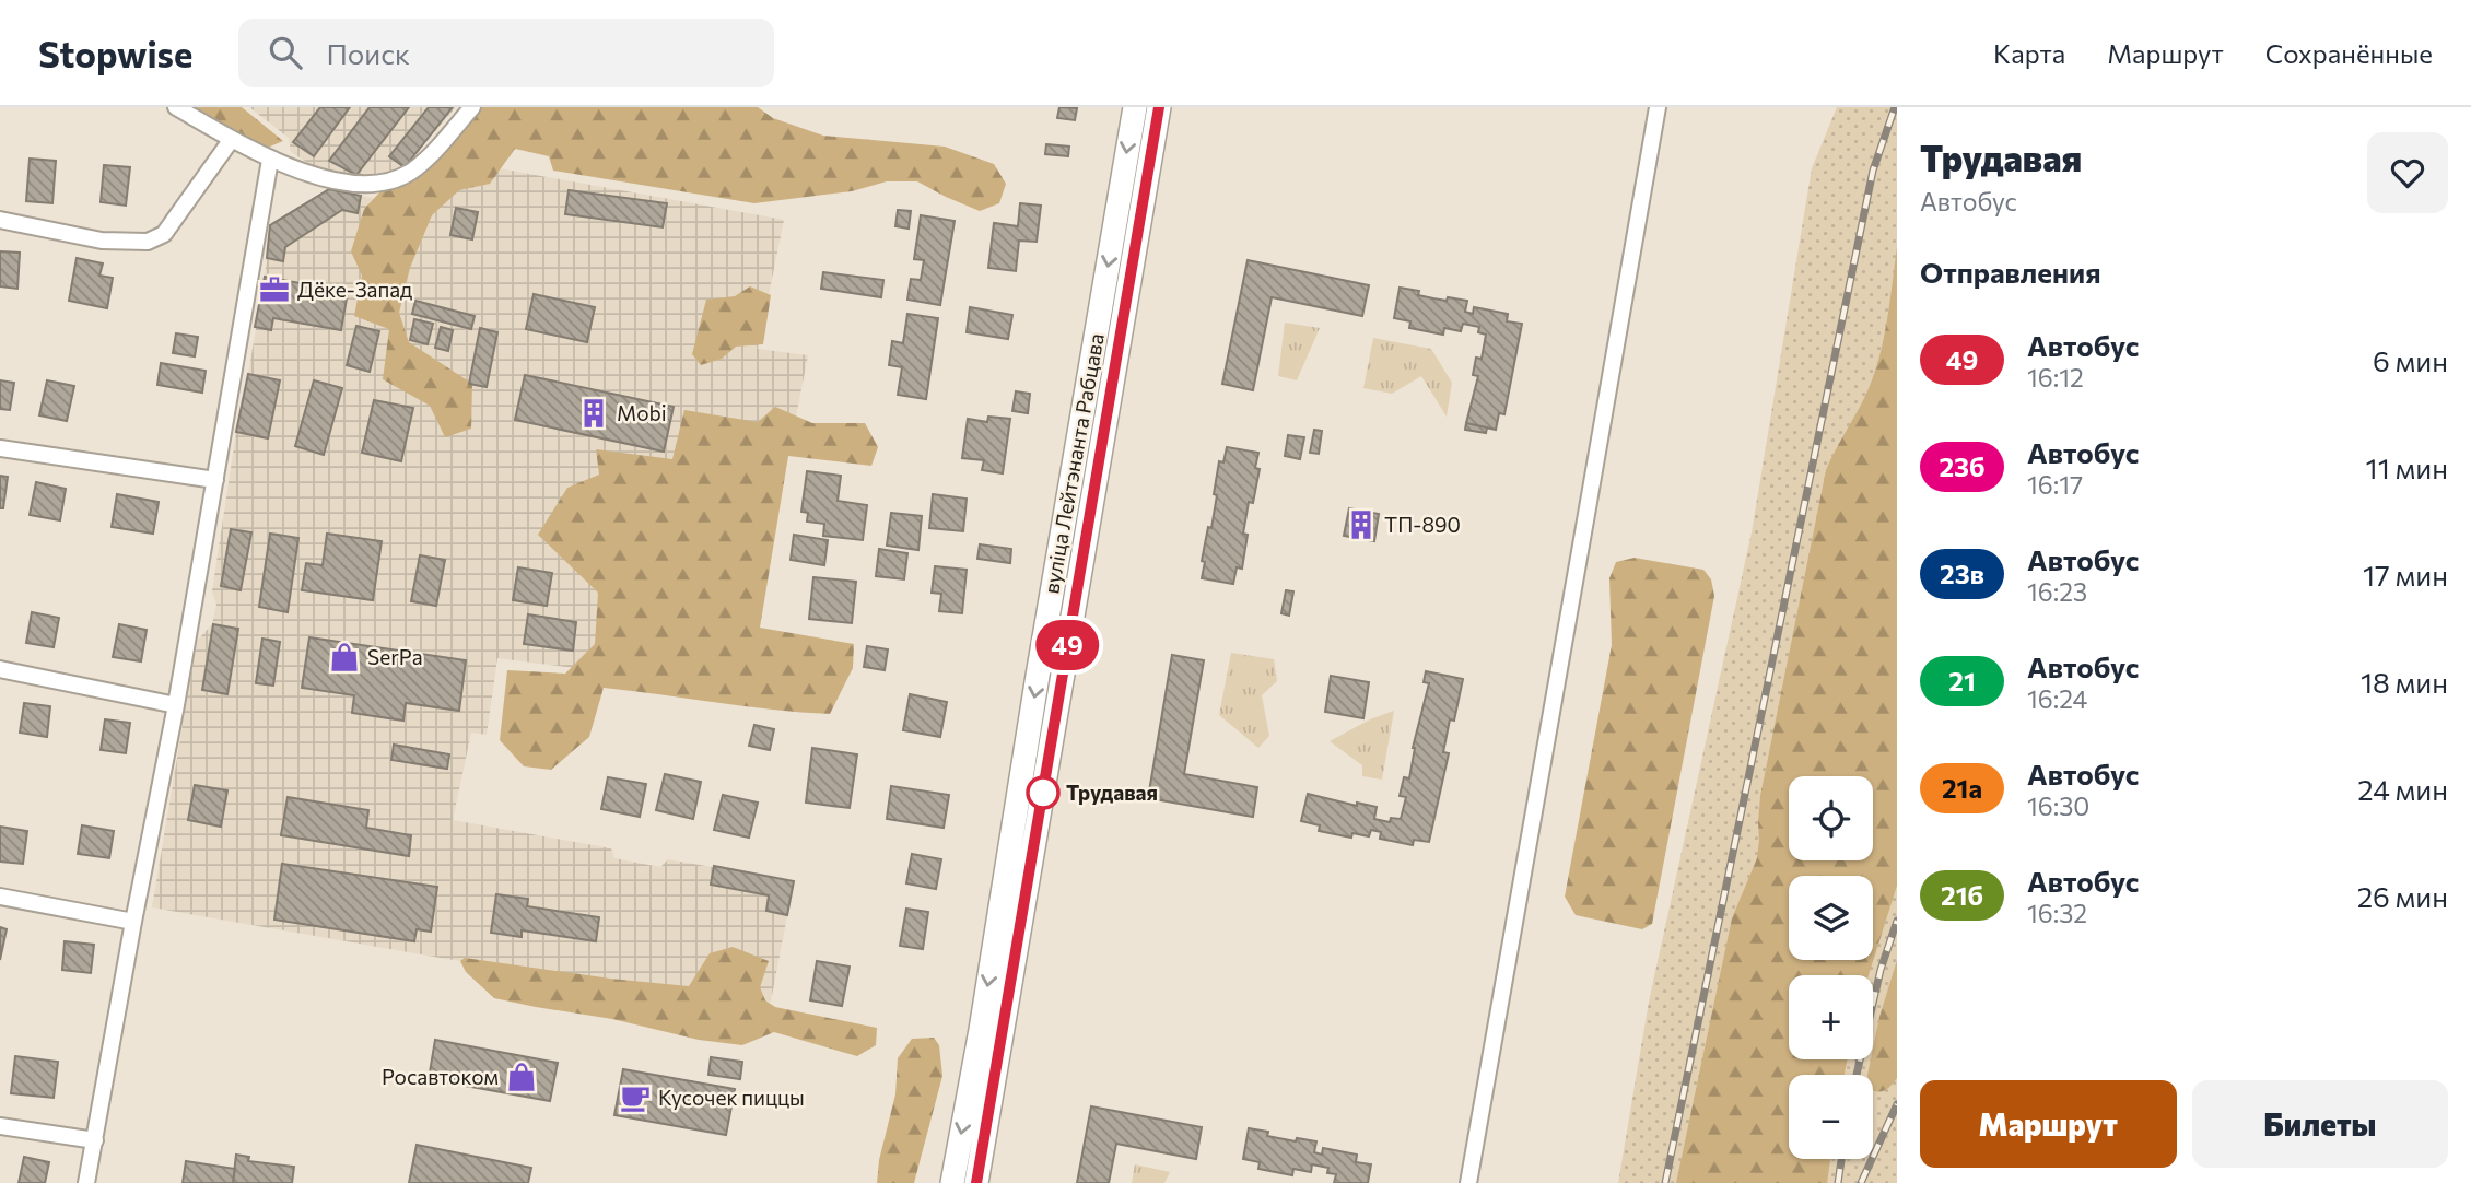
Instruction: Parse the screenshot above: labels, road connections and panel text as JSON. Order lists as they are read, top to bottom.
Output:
{
  "streets": {
    "highway": ["вуліца Лейтэнанта Рабцава"]
  },
  "places": {
    "office": ["Дёке-Запад"],
    "building": ["Mobi", "ТП-890"],
    "shop": ["SerPa", "Росавтоком"],
    "other": ["Трудавая"],
    "cafe": ["Кусочек пиццы"]
  },
  "lines": ["bus line 49"],
  "page": {
    "header": "Stopwise",
    "search": "Поиск",
    "nav": ["Карта", "Маршрут", "Сохранённые"],
    "on_map": "49",
    "heading": [
      ["Трудавая", "Автобус"],
      "Отправления"
    ],
    "list": [
      {
        "mark": "49",
        "name": "Автобус",
        "note": "16:12",
        "value": "6 мин"
      },
      {
        "mark": "23б",
        "name": "Автобус",
        "note": "16:17",
        "value": "11 мин"
      },
      {
        "mark": "23в",
        "name": "Автобус",
        "note": "16:23",
        "value": "17 мин"
      },
      {
        "mark": "21",
        "name": "Автобус",
        "note": "16:24",
        "value": "18 мин"
      },
      {
        "mark": "21а",
        "name": "Автобус",
        "note": "16:30",
        "value": "24 мин"
      },
      {
        "mark": "21б",
        "name": "Автобус",
        "note": "16:32",
        "value": "26 мин"
      }
    ],
    "map_buttons": ["+", "−"],
    "buttons": ["Маршрут", "Билеты"]
  }
}
